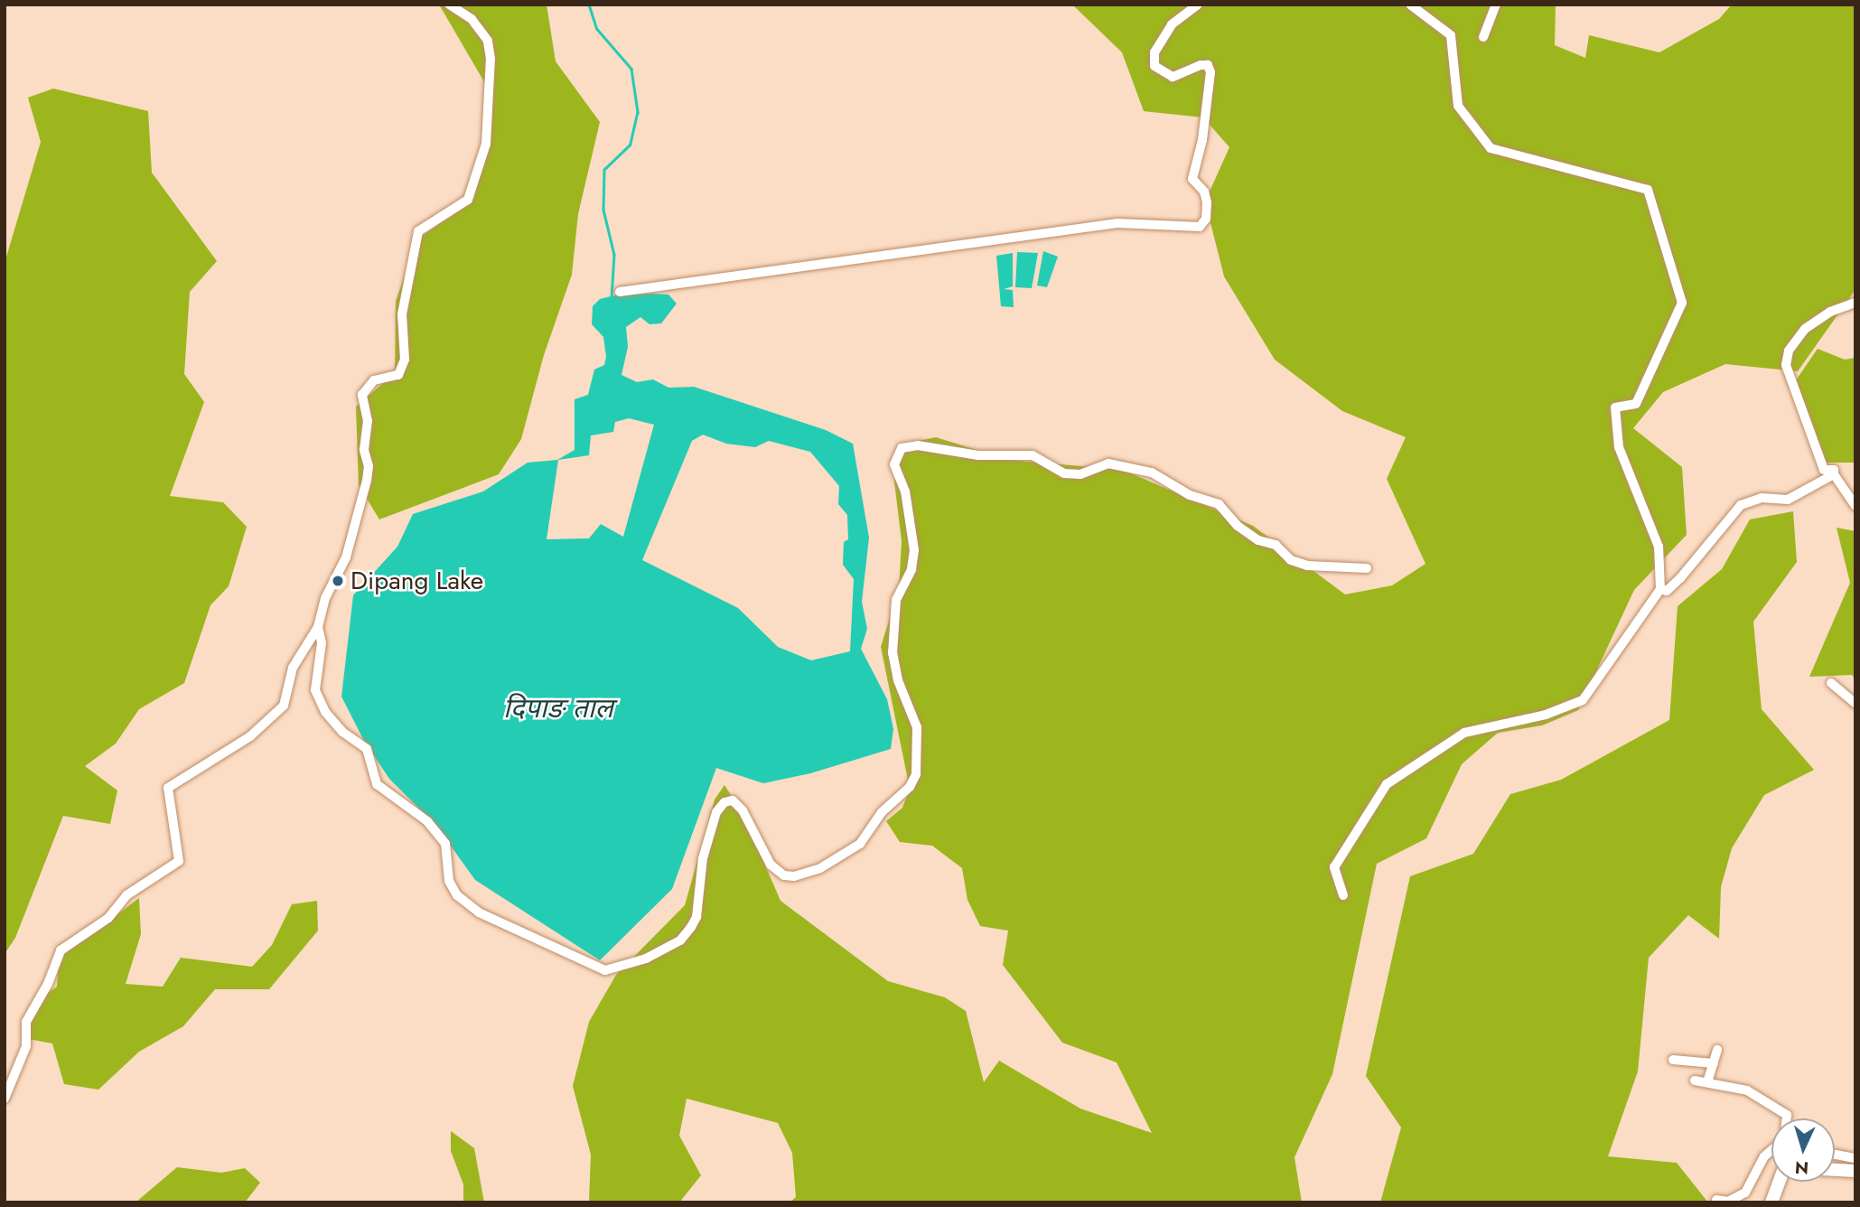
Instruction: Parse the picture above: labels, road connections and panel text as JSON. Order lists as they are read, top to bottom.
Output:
{
  "water": ["दिपाङ ताल"],
  "places": ["Dipang Lake"],
  "north": "bottom"
}
